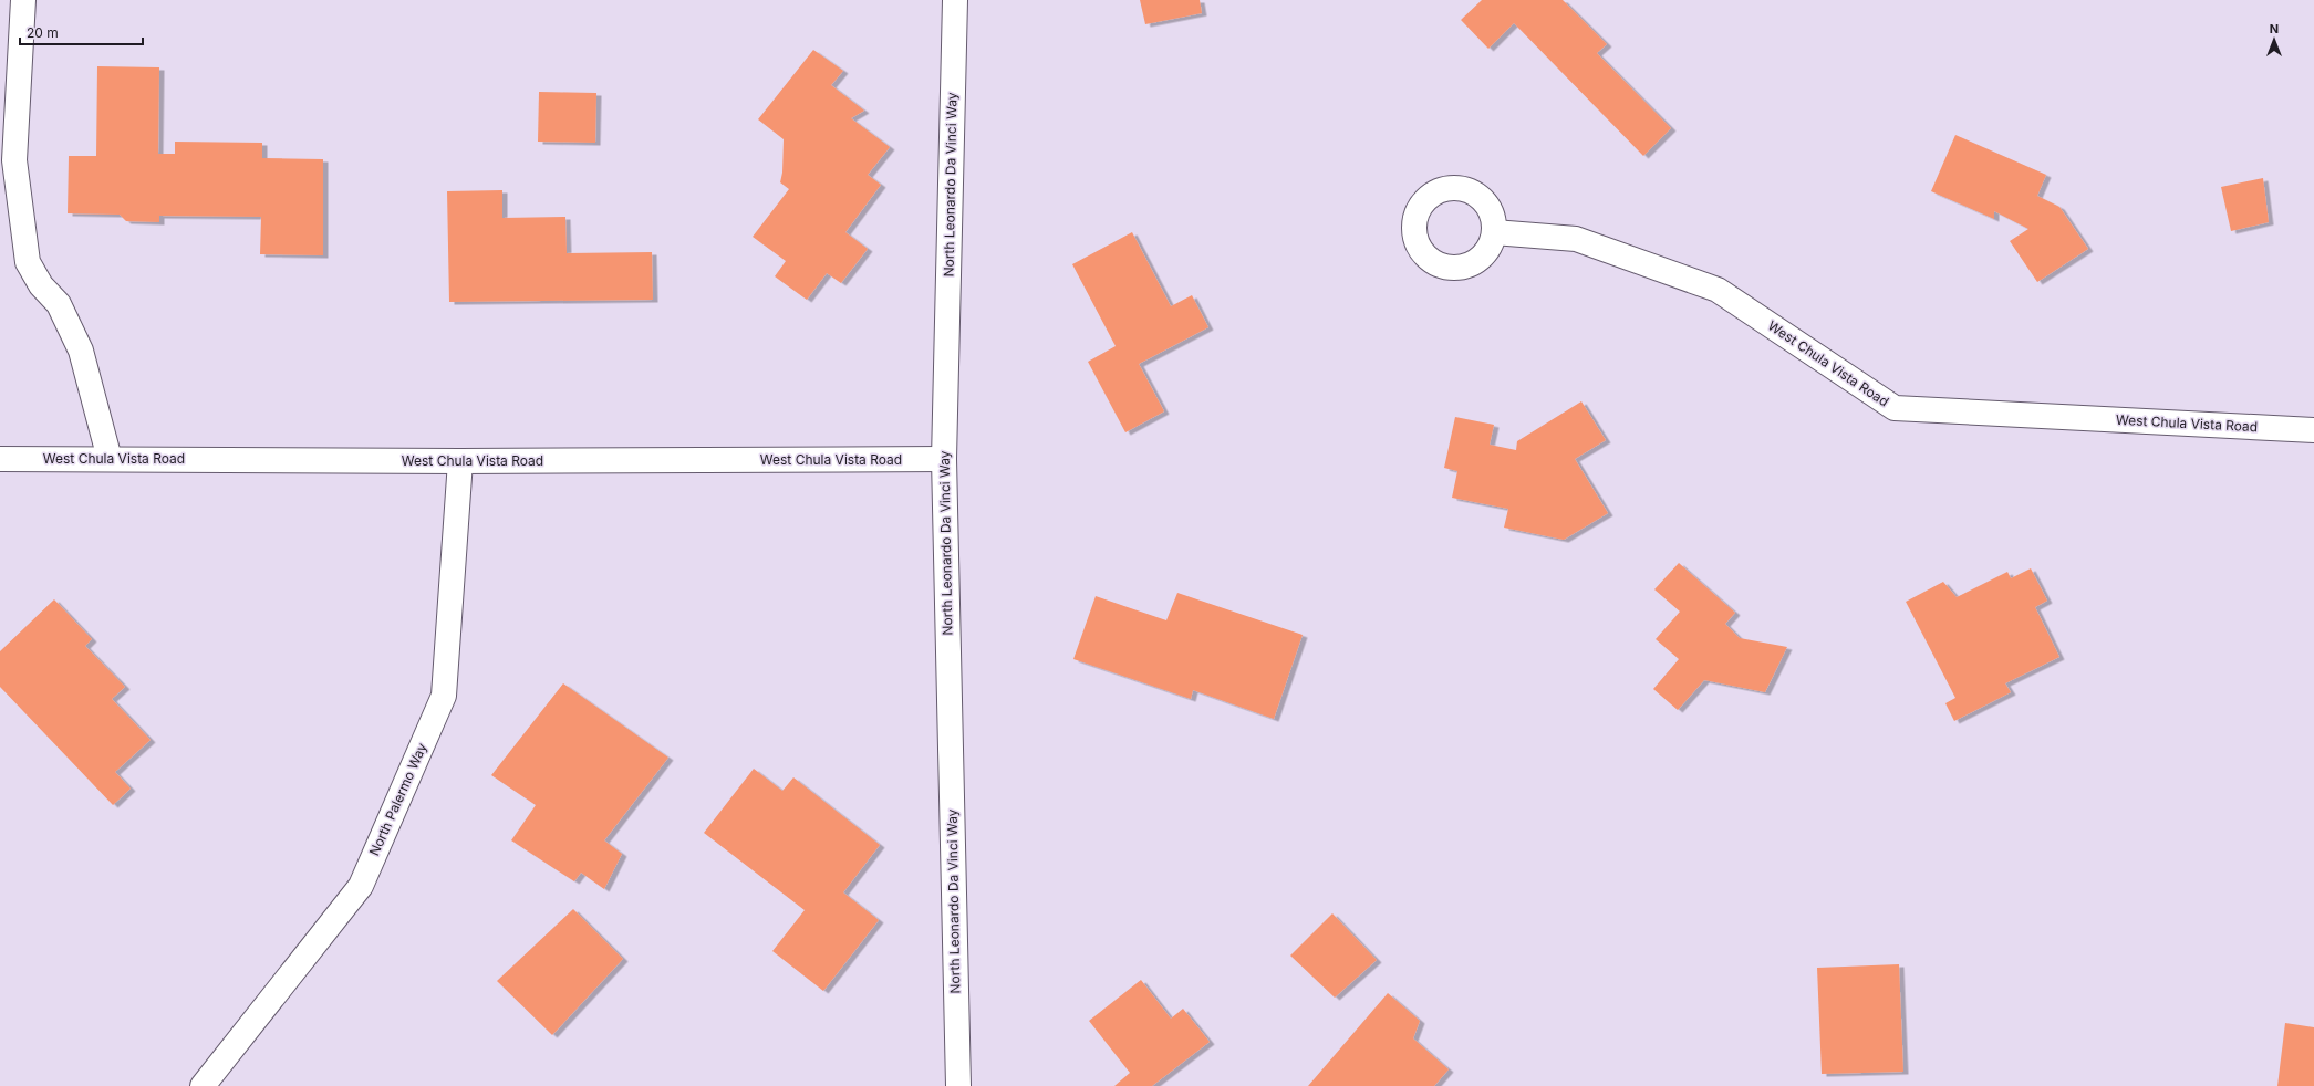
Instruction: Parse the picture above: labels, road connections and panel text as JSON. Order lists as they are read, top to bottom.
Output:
{
  "streets": {
    "street": ["North Leonardo Da Vinci Way", "West Chula Vista Road", "North Palermo Way"]
  },
  "crossings": [
    ["North Leonardo Da Vinci Way", "West Chula Vista Road"],
    ["West Chula Vista Road", "North Palermo Way"]
  ],
  "scale_bar": "20 m",
  "north": "top"
}
